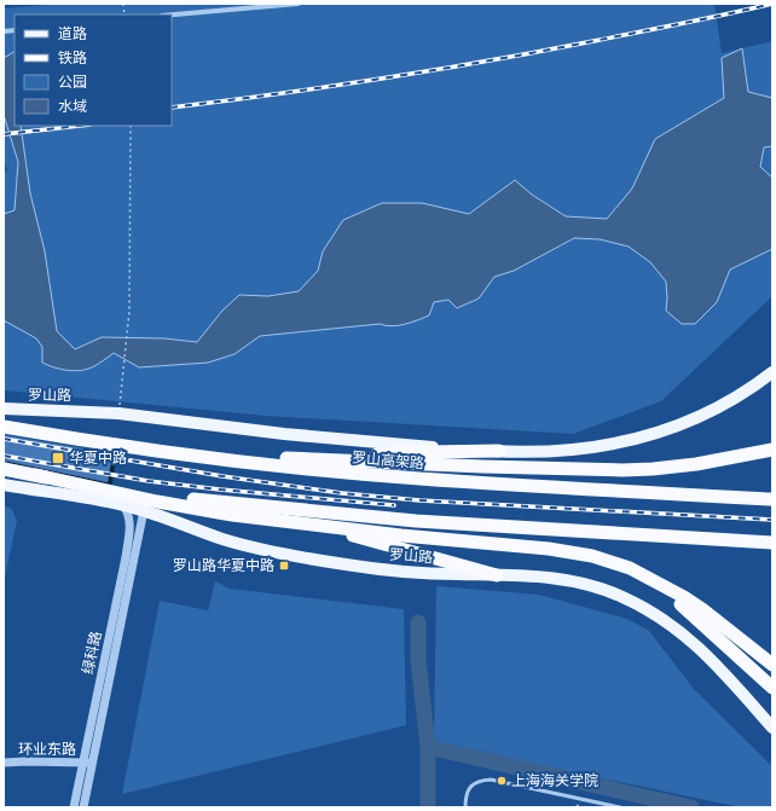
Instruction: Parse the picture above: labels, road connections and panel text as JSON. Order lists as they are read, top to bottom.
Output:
{
  "streets": {
    "highway": ["罗山高架路"],
    "main road": ["罗山路"],
    "street": ["绿科路", "环业东路"]
  },
  "crossings": [
    ["罗山路", "绿科路"],
    ["绿科路", "环业东路"]
  ],
  "places": {
    "transit": ["华夏中路", "罗山路华夏中路"],
    "other": ["上海海关学院"]
  },
  "legend": [
    "道路",
    "铁路",
    "公园",
    "水域"
  ]
}
